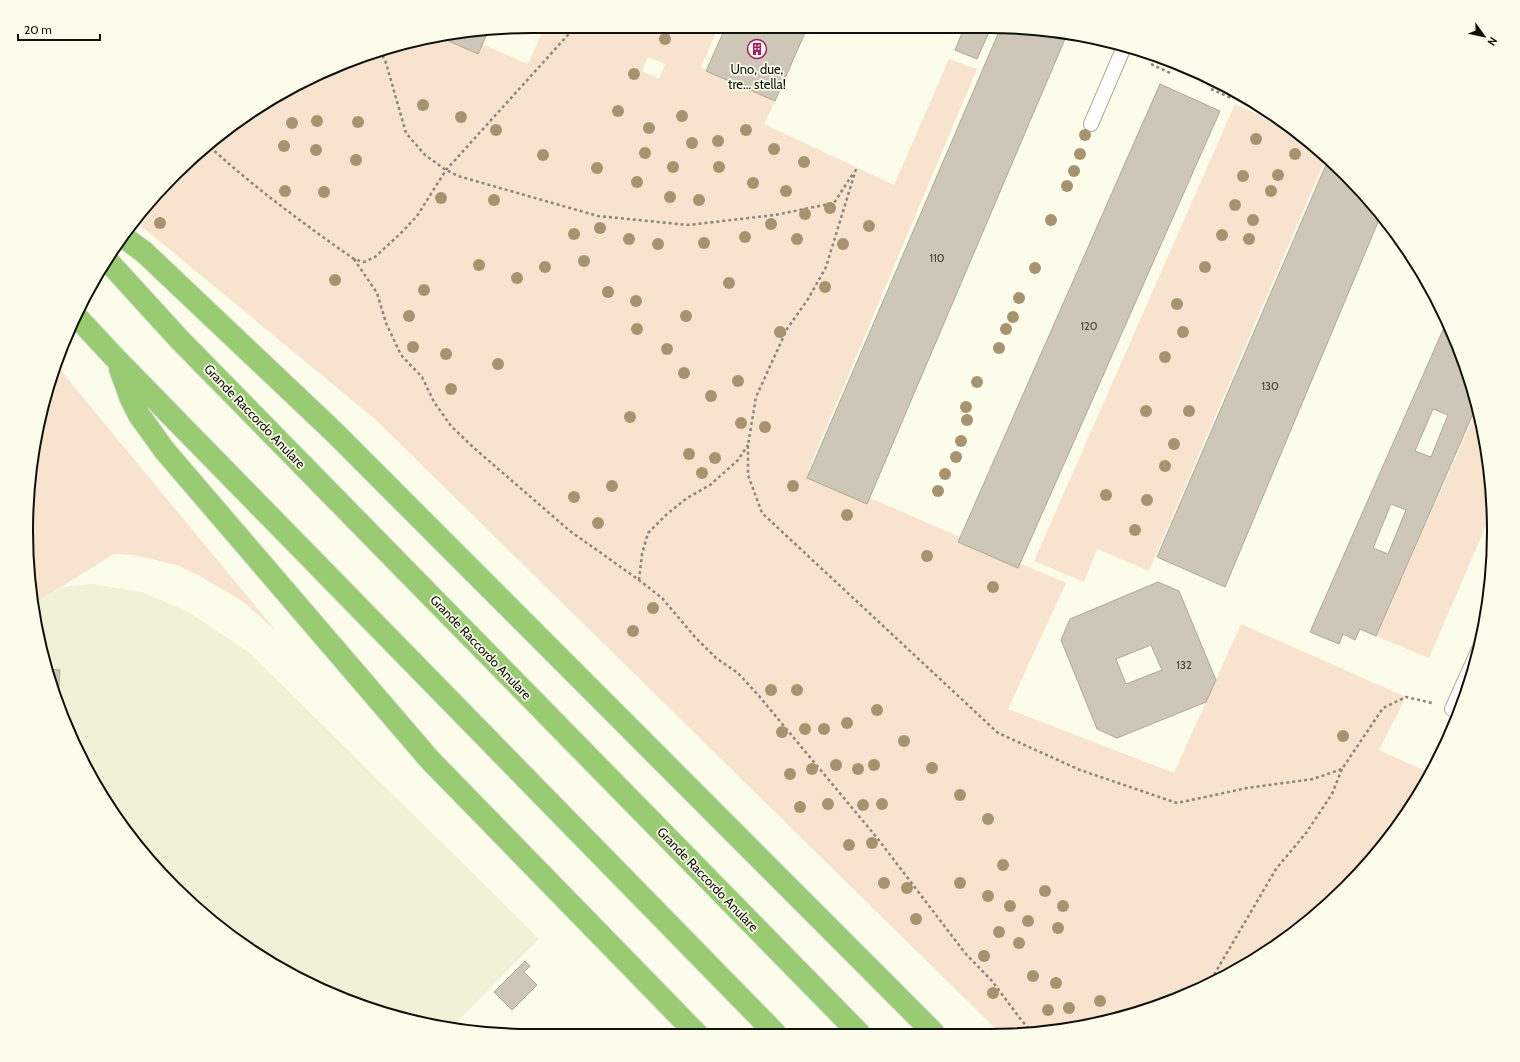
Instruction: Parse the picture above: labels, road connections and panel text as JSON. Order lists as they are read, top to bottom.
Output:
{
  "streets": {
    "highway": ["Grande Raccordo Anulare"]
  },
  "places": {
    "building": ["Uno, due, tre... stella!"]
  },
  "house_numbers": [
    "110",
    "120",
    "130",
    "132"
  ],
  "scale_bar": "20 m",
  "north": "bottom right"
}
